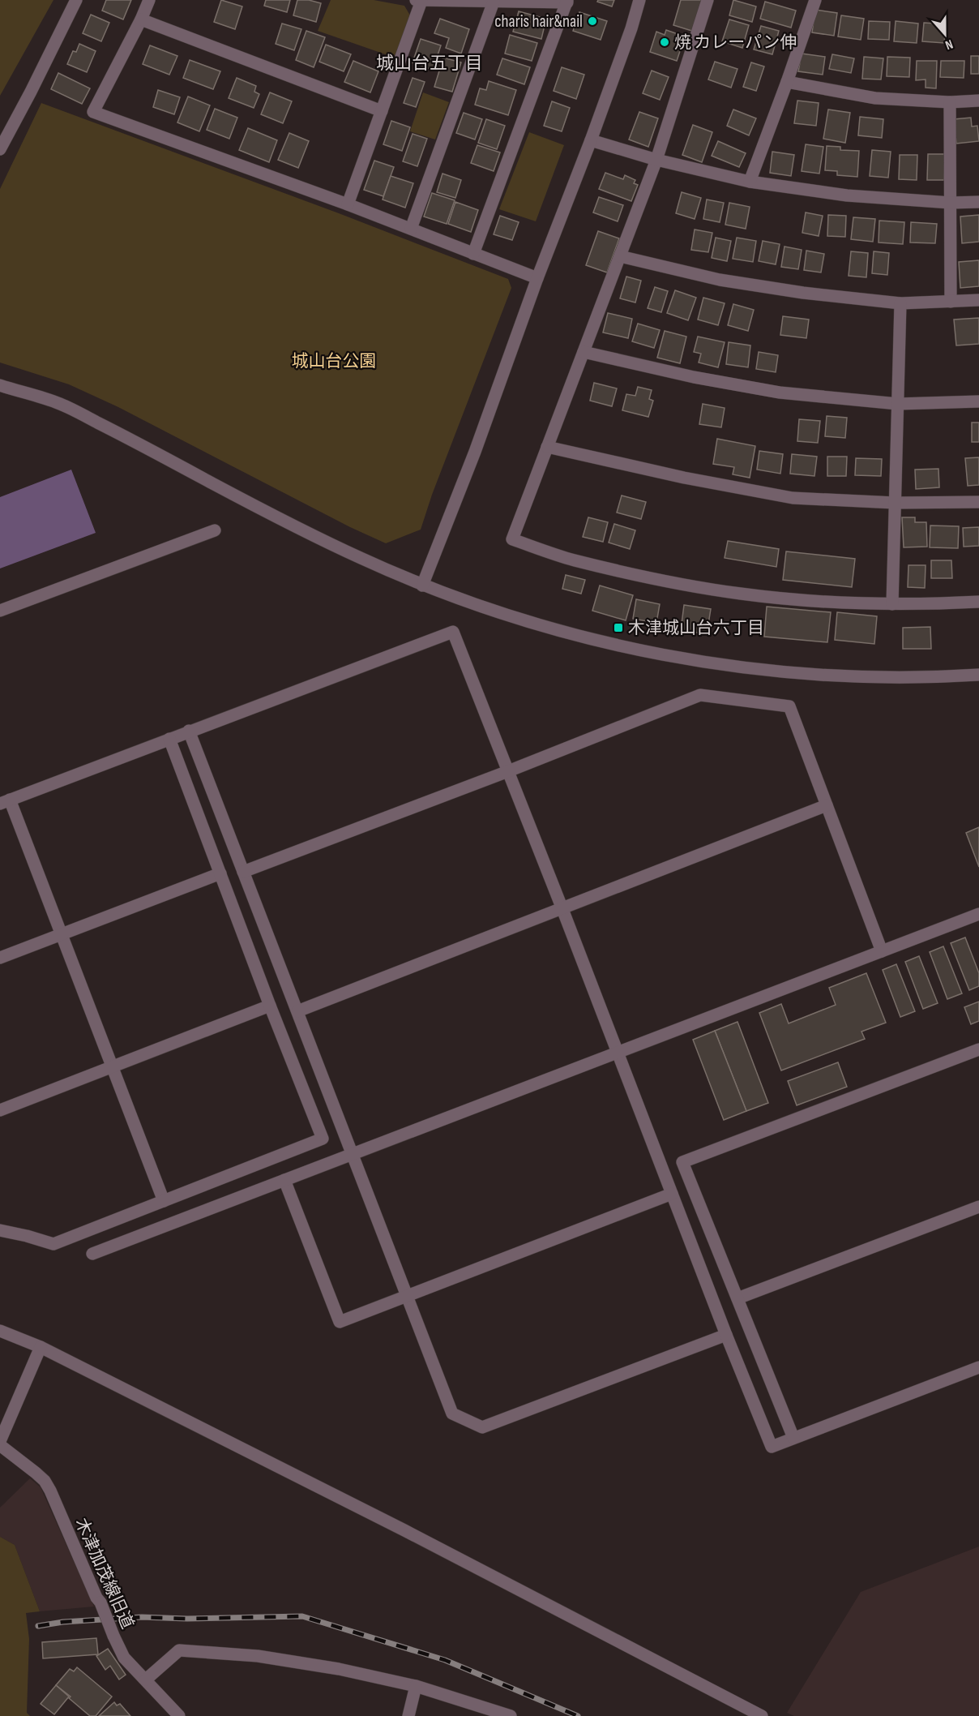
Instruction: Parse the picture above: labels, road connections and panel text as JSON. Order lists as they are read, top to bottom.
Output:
{
  "streets": {
    "street": ["木津加茂線旧道"]
  },
  "districts": ["城山台五丁目"],
  "parks": ["城山台公園"],
  "places": {
    "other": ["charis hair&nail", "焼 カレーパン伸"],
    "transit": ["木津城山台六丁目"]
  },
  "north": "bottom"
}
